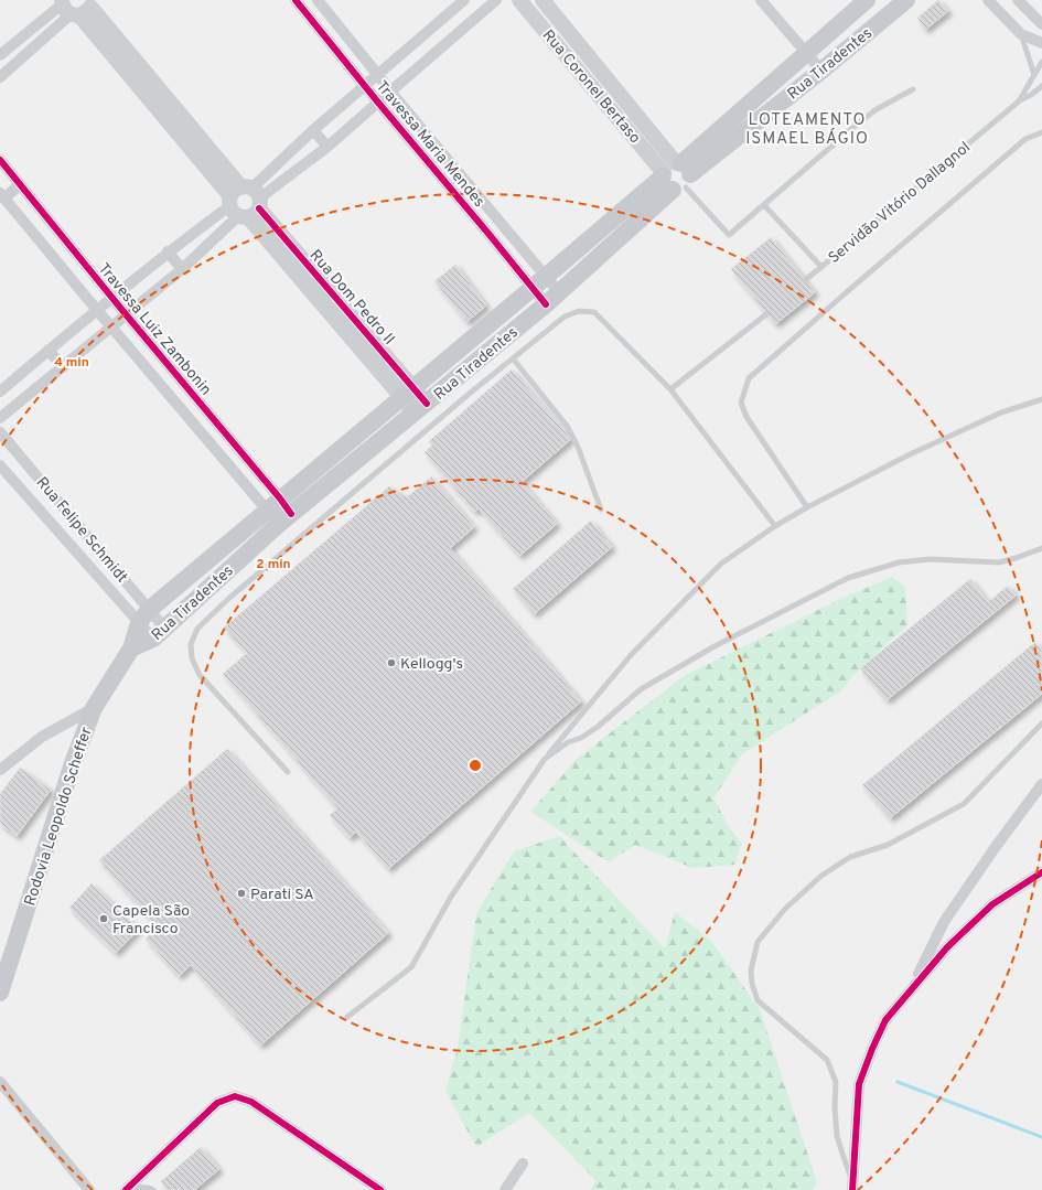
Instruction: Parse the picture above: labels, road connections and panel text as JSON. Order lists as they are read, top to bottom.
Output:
{
  "streets": {
    "main road": ["Rua Tiradentes", "Rodovia Leopoldo Scheffer"],
    "street": [
      "Rua Coronel Bertaso",
      "Travessa Maria Mendes",
      "Rua Dom Pedro II",
      "Travessa Luiz Zambonin",
      "Rua Felipe Schmidt"
    ],
    "lane": ["Servidão Vitório Dallagnol"]
  },
  "crossings": [
    ["Rua Tiradentes", "Rua Coronel Bertaso"],
    ["Rua Tiradentes", "Travessa Maria Mendes"],
    ["Rua Tiradentes", "Rua Dom Pedro II"],
    ["Rua Tiradentes", "Travessa Luiz Zambonin"],
    ["Rua Tiradentes", "Rua Felipe Schmidt"],
    ["Rua Tiradentes", "Rodovia Leopoldo Scheffer"],
    ["Rua Coronel Bertaso", "Servidão Vitório Dallagnol"]
  ],
  "districts": ["LOTEAMENTO ISMAEL BÁGIO"],
  "places": ["Kellogg's", "Parati SA", "Capela São Francisco"],
  "rings": ["4 min", "2 min"]
}
